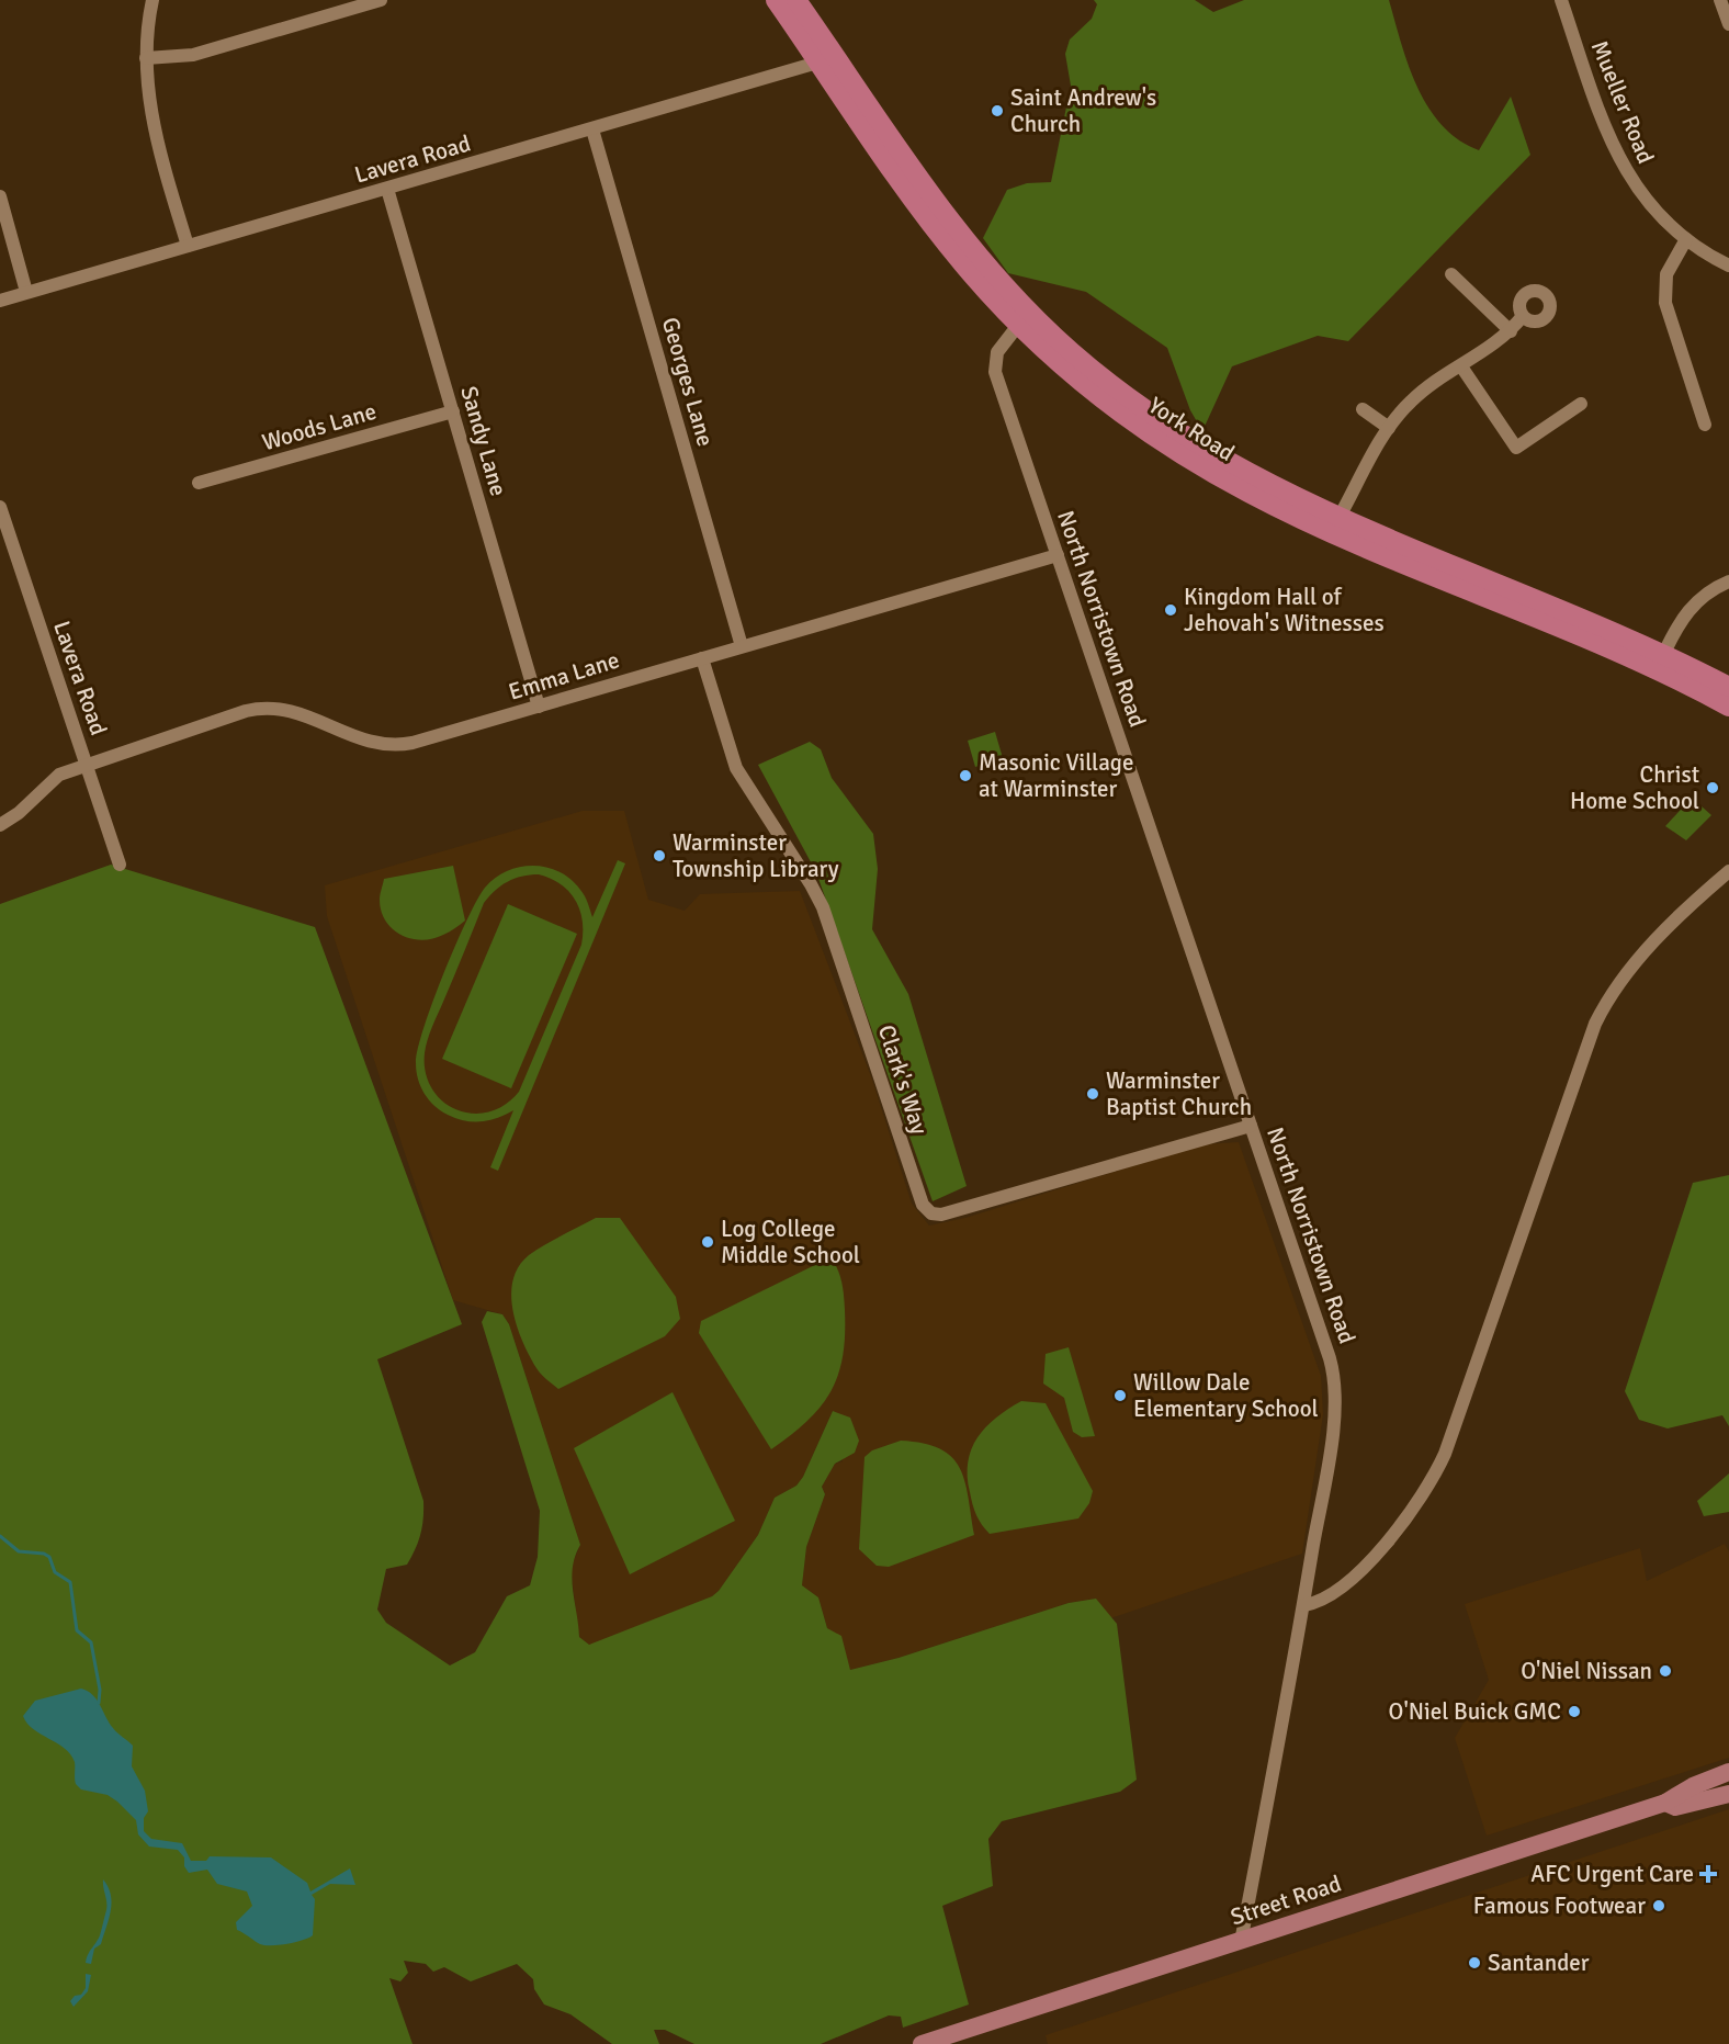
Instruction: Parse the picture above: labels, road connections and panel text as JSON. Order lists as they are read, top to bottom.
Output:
{
  "streets": {
    "highway": ["York Road"],
    "main road": ["Street Road"],
    "street": [
      "Mueller Road",
      "Lavera Road",
      "Georges Lane",
      "Woods Lane",
      "Sandy Lane",
      "North Norristown Road",
      "Emma Lane",
      "Clark's Way"
    ]
  },
  "crossings": [
    ["Lavera Road", "Georges Lane"],
    ["Lavera Road", "York Road"],
    ["Lavera Road", "Sandy Lane"],
    ["Lavera Road", "Emma Lane"],
    ["Georges Lane", "Emma Lane"],
    ["Woods Lane", "Sandy Lane"],
    ["York Road", "North Norristown Road"],
    ["Sandy Lane", "Emma Lane"],
    ["North Norristown Road", "Emma Lane"],
    ["North Norristown Road", "Clark's Way"],
    ["North Norristown Road", "Street Road"],
    ["Emma Lane", "Clark's Way"]
  ],
  "places": {
    "other": [
      "Saint Andrew's Church",
      "Kingdom Hall of Jehovah's Witnesses",
      "Masonic Village at Warminster",
      "Christ Home School",
      "Warminster Township Library",
      "Warminster Baptist Church",
      "Log College Middle School",
      "Willow Dale Elementary School",
      "O'Niel Nissan",
      "O'Niel Buick GMC",
      "Famous Footwear",
      "Santander"
    ],
    "health": ["AFC Urgent Care"]
  }
}
